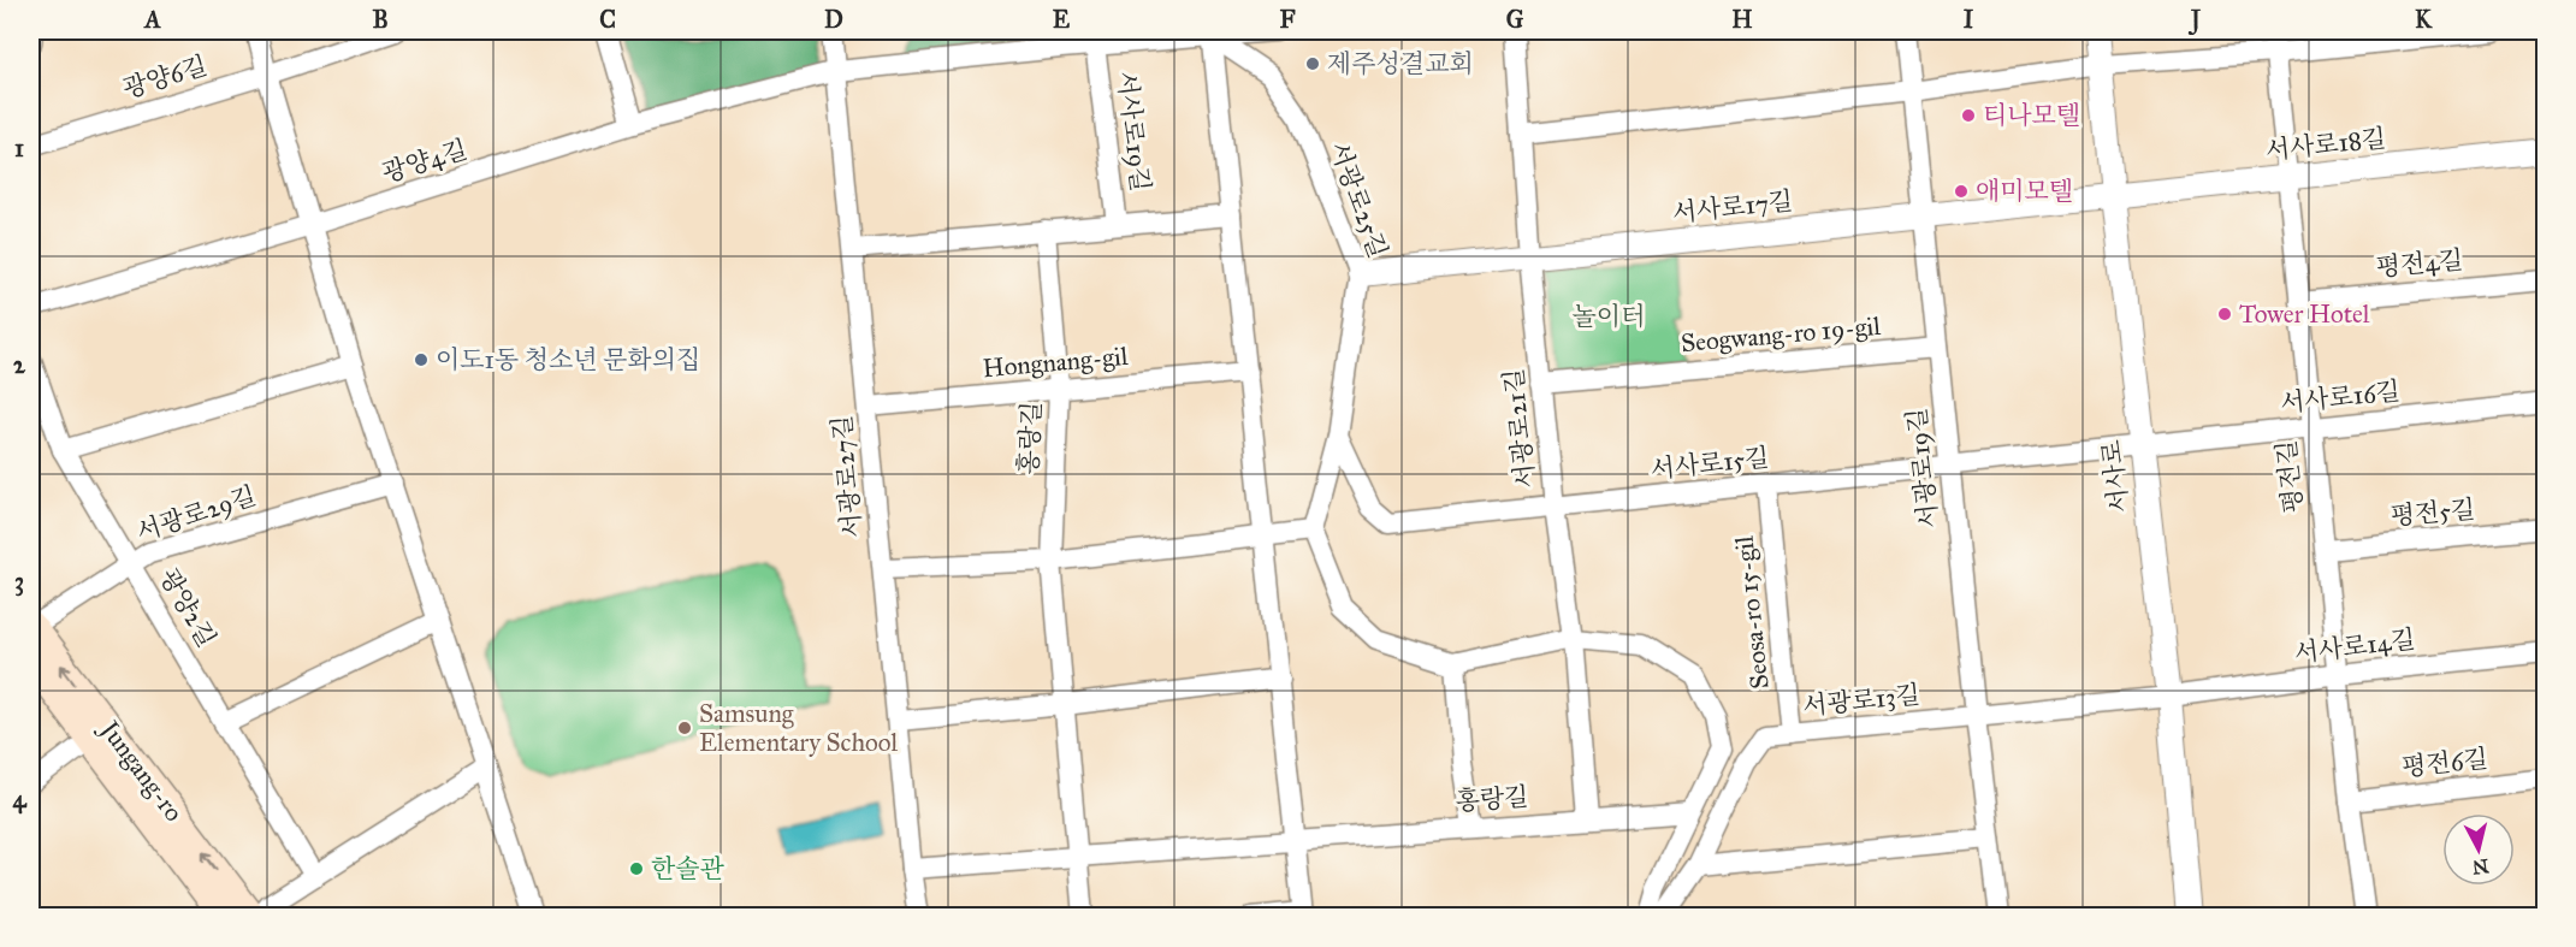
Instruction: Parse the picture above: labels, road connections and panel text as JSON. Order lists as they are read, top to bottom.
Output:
{
  "streets": {
    "main road": ["Jungang-ro"],
    "street": [
      "광양6길",
      "서사로19길",
      "서사로18길",
      "광양4길",
      "서광로25길",
      "서사로17길",
      "평전4길",
      "Seogwang-ro 19-gil",
      "Hongnang-gil",
      "서사로16길",
      "서광로21길",
      "홍랑길",
      "서사로15길",
      "서광로19길",
      "서광로27길",
      "서사로",
      "평전길",
      "평전5길",
      "서광로29길",
      "광양2길",
      "Seosa-ro 15-gil",
      "서사로14길",
      "서광로13길",
      "평전6길"
    ]
  },
  "crossings": [
    ["서사로19길", "광양4길"],
    ["서사로19길", "서광로25길"],
    ["서사로19길", "서광로27길"],
    ["서사로18길", "서사로17길"],
    ["서사로18길", "서사로"],
    ["서사로18길", "평전길"],
    ["광양4길", "서광로27길"],
    ["서광로25길", "서사로17길"],
    ["서광로25길", "서사로15길"],
    ["서사로17길", "서광로21길"],
    ["서사로17길", "서광로19길"],
    ["서사로17길", "서사로"],
    ["평전4길", "평전길"],
    ["Seogwang-ro 19-gil", "서광로21길"],
    ["Seogwang-ro 19-gil", "서광로19길"],
    ["Hongnang-gil", "홍랑길"],
    ["Hongnang-gil", "서광로27길"],
    ["서사로16길", "서사로15길"],
    ["서사로16길", "서사로"],
    ["서사로16길", "평전길"],
    ["서광로21길", "홍랑길"],
    ["서광로21길", "서사로15길"],
    ["홍랑길", "서광로27길"],
    ["서사로15길", "서광로19길"],
    ["서사로15길", "서사로"],
    ["서사로15길", "Seosa-ro 15-gil"],
    ["서광로19길", "서광로13길"],
    ["서사로", "서사로14길"],
    ["서사로", "서광로13길"],
    ["평전길", "평전5길"],
    ["평전길", "서사로14길"],
    ["평전길", "평전6길"],
    ["서광로29길", "광양2길"],
    ["서광로29길", "Jungang-ro"],
    ["Seosa-ro 15-gil", "서광로13길"],
    ["서사로14길", "서광로13길"]
  ],
  "parks": ["놀이터"],
  "places": [
    "제주성결교회",
    "티나모텔",
    "애미모텔",
    "Tower Hotel",
    "이도1동 청소년 문화의집",
    "Samsung Elementary School",
    "한솔관"
  ],
  "north": "bottom",
  "grid": {
    "columns": [
      "A",
      "B",
      "C",
      "D",
      "E",
      "F",
      "G",
      "H",
      "I",
      "J",
      "K"
    ],
    "rows": [
      "1",
      "2",
      "3",
      "4"
    ]
  }
}
